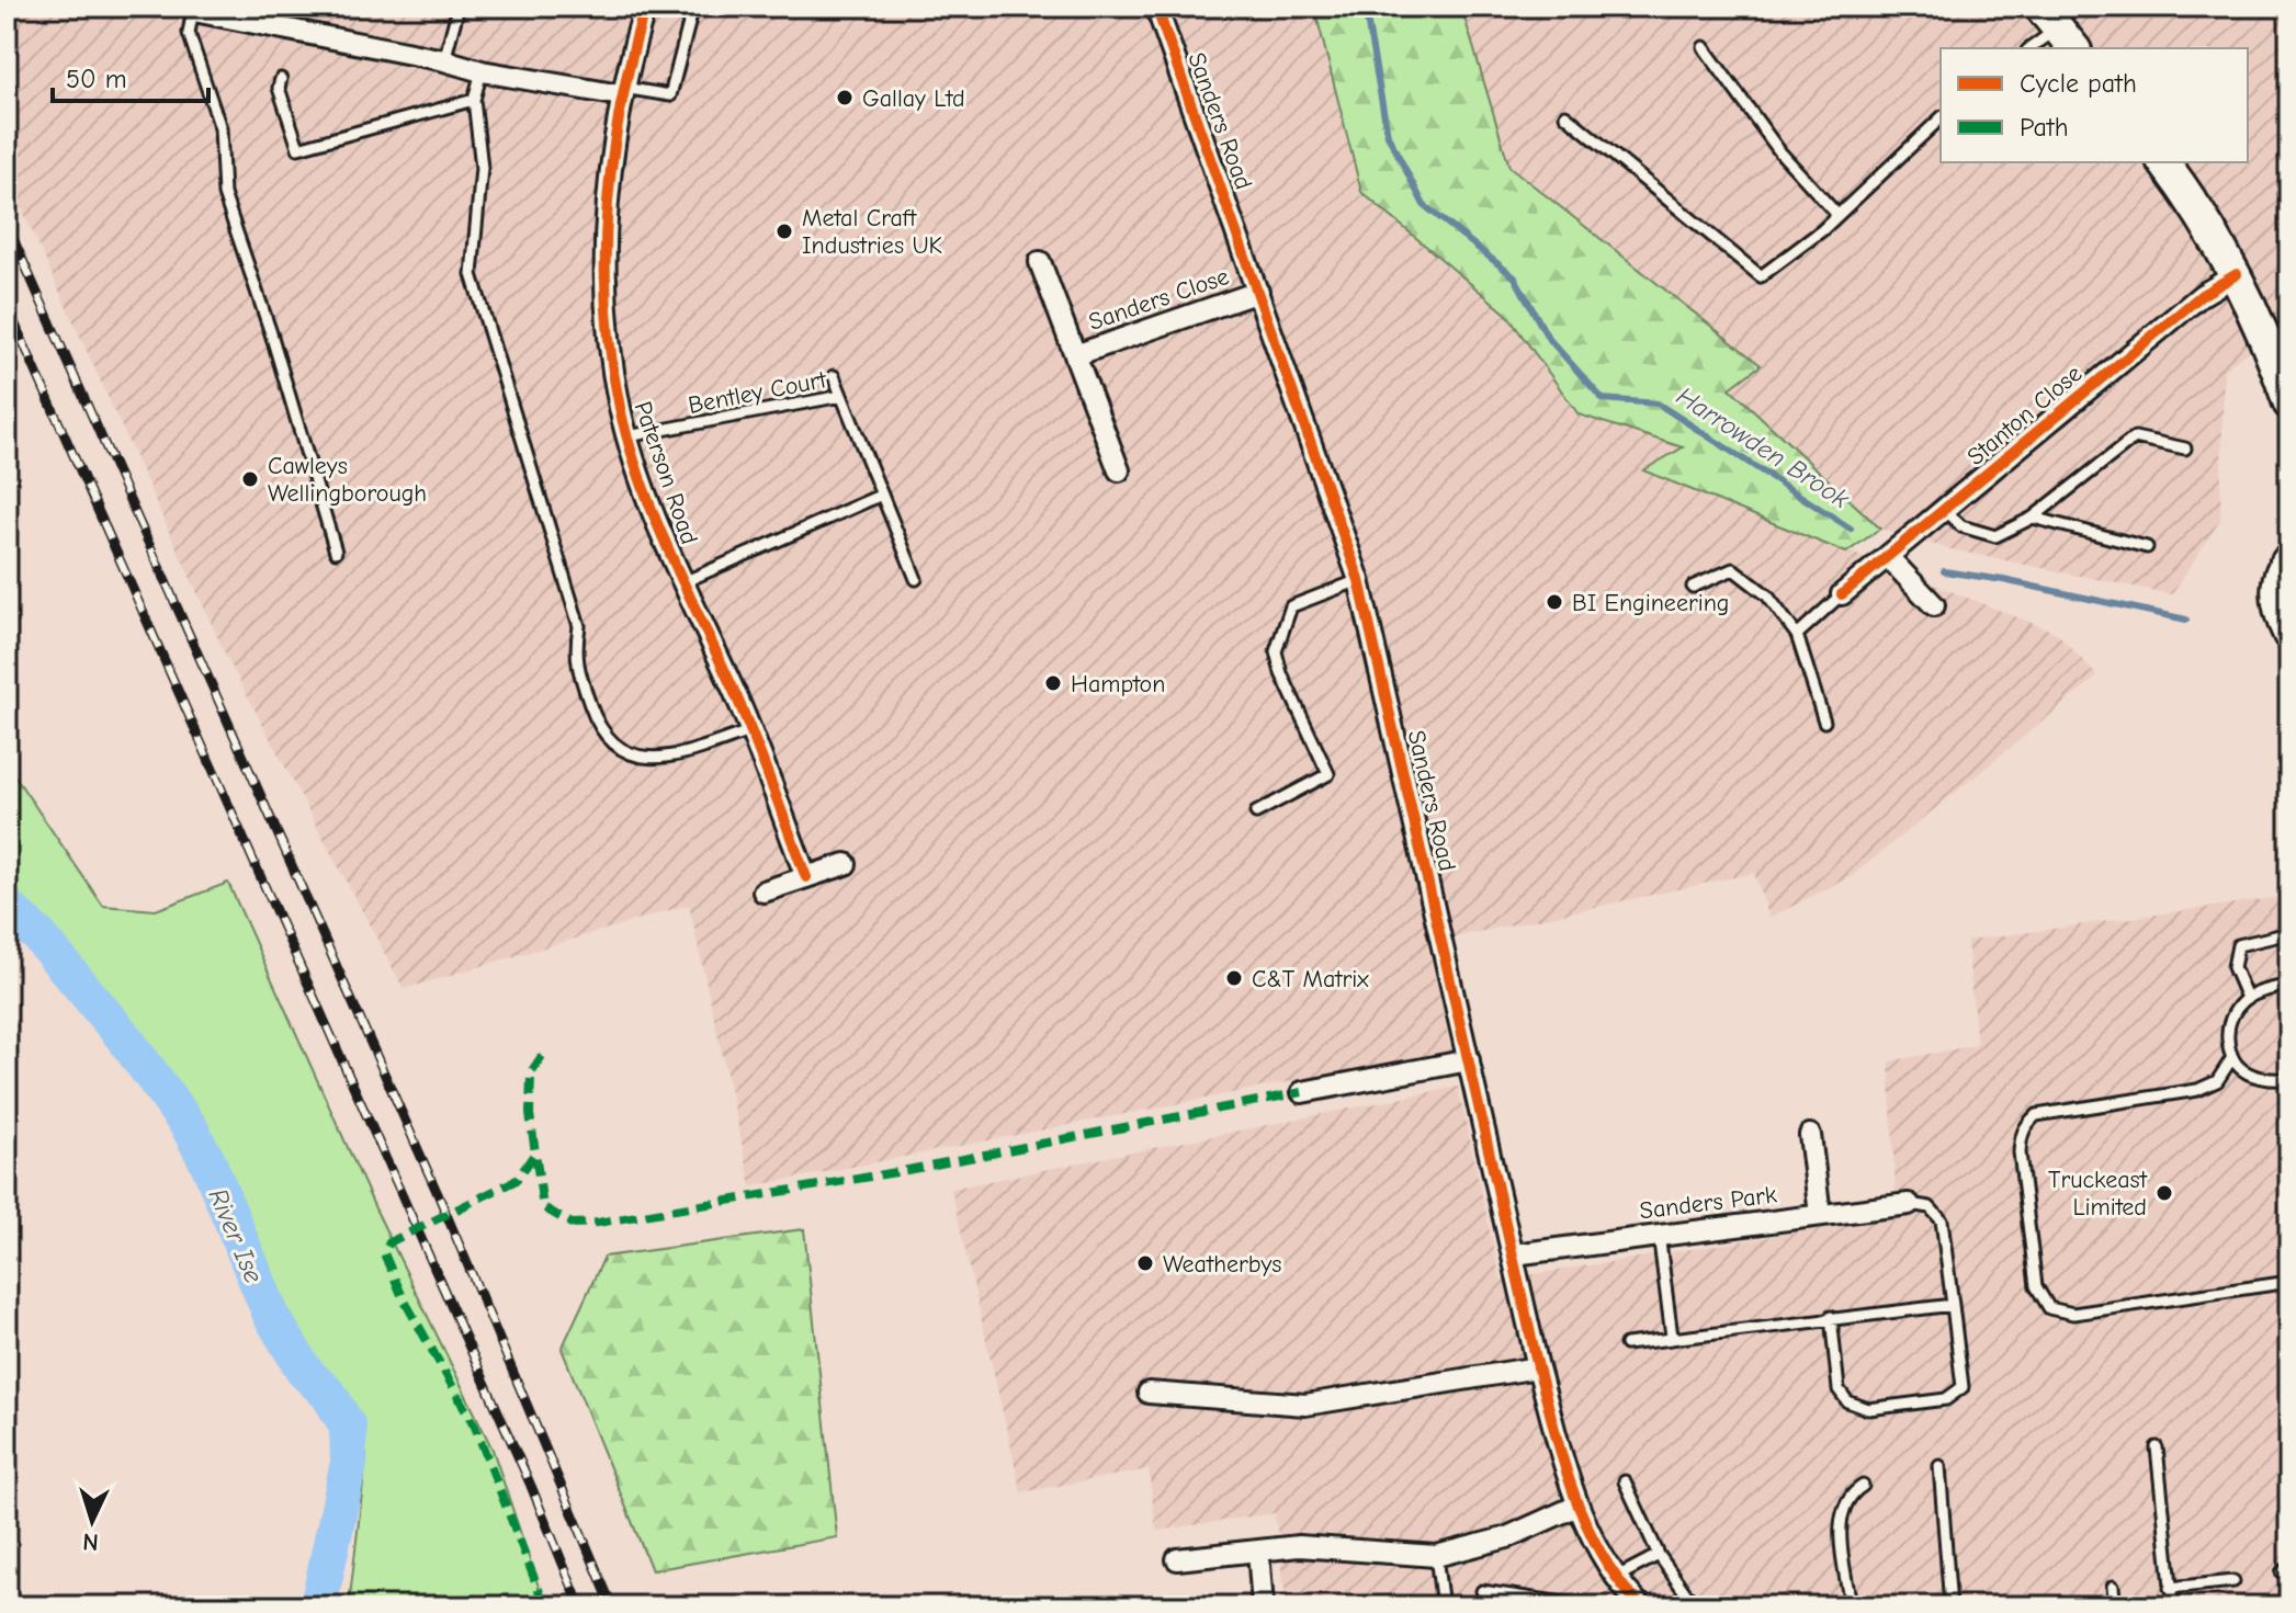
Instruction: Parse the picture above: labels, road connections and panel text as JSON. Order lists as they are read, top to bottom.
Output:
{
  "streets": {
    "street": [
      "Sanders Road",
      "Sanders Close",
      "Stanton Close",
      "Paterson Road",
      "Sanders Park"
    ],
    "lane": ["Bentley Court"]
  },
  "crossings": [
    ["Sanders Road", "Sanders Close"],
    ["Sanders Road", "Sanders Park"],
    ["Bentley Court", "Paterson Road"]
  ],
  "water": ["Harrowden Brook", "River Ise"],
  "places": [
    "Gallay Ltd",
    "Metal Craft Industries UK",
    "Cawleys Wellingborough",
    "BI Engineering",
    "Hampton",
    "C&T Matrix",
    "Truckeast Limited",
    "Weatherbys"
  ],
  "legend": ["Cycle path", "Path"],
  "scale_bar": "50 m",
  "north": "bottom"
}
